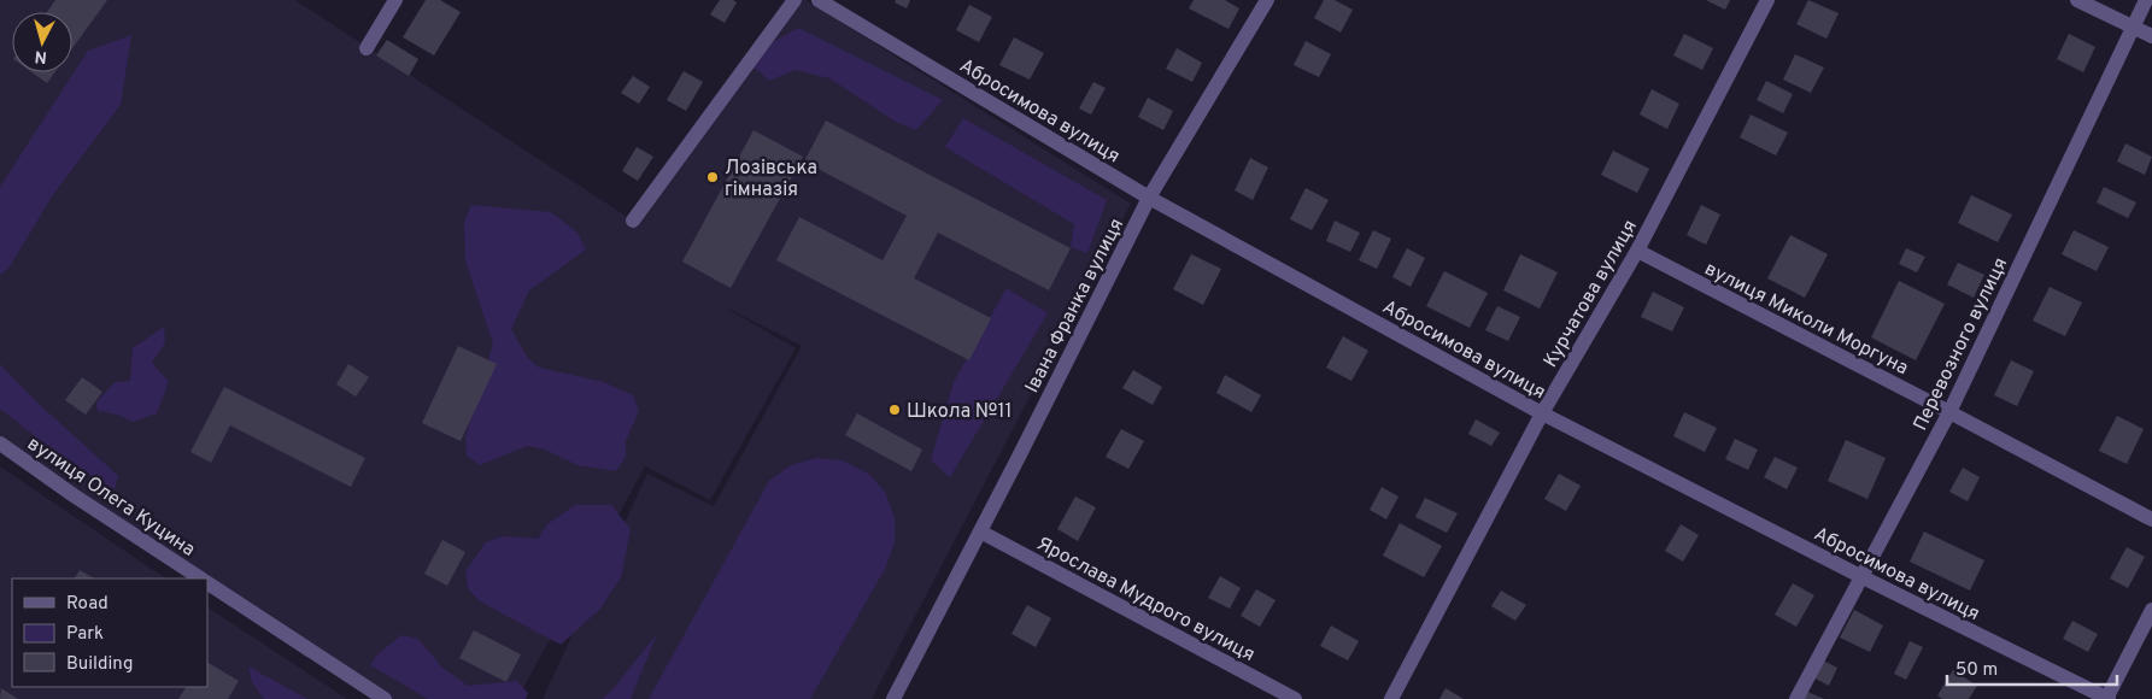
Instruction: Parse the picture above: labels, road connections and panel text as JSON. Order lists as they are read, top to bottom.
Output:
{
  "streets": {
    "street": [
      "Абросимова вулиця",
      "Курчатова вулиця",
      "Івана Франка вулиця",
      "вулиця Миколи Моргуна",
      "Перевозного вулиця",
      "вулиця Олега Куцина",
      "Ярослава Мудрого вулиця"
    ]
  },
  "crossings": [
    ["Абросимова вулиця", "Курчатова вулиця"],
    ["Абросимова вулиця", "Івана Франка вулиця"],
    ["Абросимова вулиця", "Перевозного вулиця"],
    ["Курчатова вулиця", "вулиця Миколи Моргуна"],
    ["Івана Франка вулиця", "Ярослава Мудрого вулиця"],
    ["вулиця Миколи Моргуна", "Перевозного вулиця"]
  ],
  "places": ["Лозівська гімназія", "Школа №11"],
  "legend": ["Road", "Park", "Building"],
  "scale_bar": "50 m",
  "north": "bottom"
}
